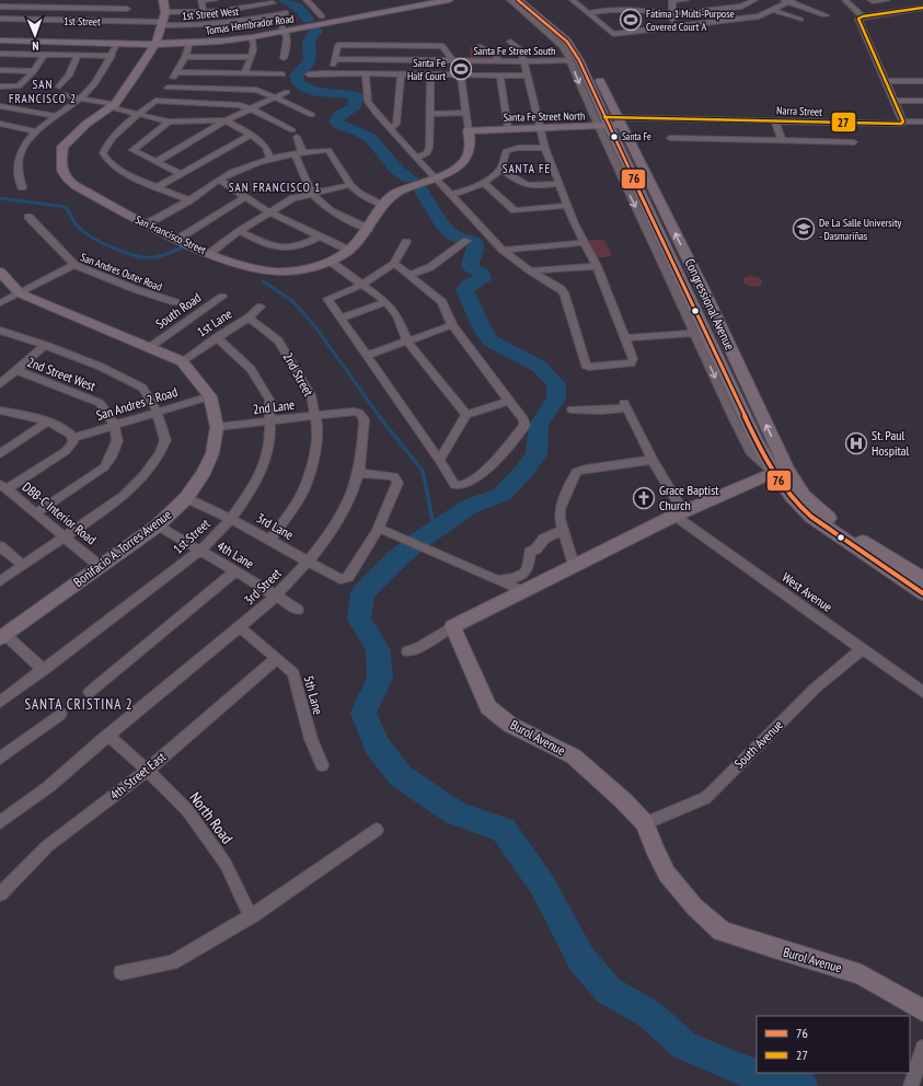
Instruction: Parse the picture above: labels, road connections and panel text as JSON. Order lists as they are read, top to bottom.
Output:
{
  "streets": {
    "street": [
      "1st Street West",
      "1st Street",
      "Tomas Hembrador Road",
      "Santa Fe Street South",
      "Narra Street",
      "Santa Fe Street North",
      "San Francisco Street",
      "San Andres Outer Road",
      "Congressional Avenue",
      "South Road",
      "1st Lane",
      "2nd Street West",
      "2nd Street",
      "San Andres 2 Road",
      "2nd Lane",
      "DBB-C Interior Road",
      "3rd Lane",
      "Bonifacio A. Torres Avenue",
      "4th Lane",
      "3rd Street",
      "West Avenue",
      "5th Lane",
      "Burol Avenue",
      "South Avenue",
      "4th Street East",
      "North Road"
    ]
  },
  "crossings": [
    ["1st Street West", "1st Street"],
    ["1st Street West", "San Francisco Street"],
    ["1st Street", "San Francisco Street"],
    ["1st Street", "1st Lane"],
    ["1st Street", "2nd Lane"],
    ["1st Street", "3rd Lane"],
    ["1st Street", "4th Lane"],
    ["Tomas Hembrador Road", "San Francisco Street"],
    ["Santa Fe Street South", "Congressional Avenue"],
    ["Narra Street", "Santa Fe Street North"],
    ["Narra Street", "Congressional Avenue"],
    ["Santa Fe Street North", "San Francisco Street"],
    ["Santa Fe Street North", "Congressional Avenue"],
    ["South Road", "Bonifacio A. Torres Avenue"],
    ["1st Lane", "2nd Street"],
    ["1st Lane", "Bonifacio A. Torres Avenue"],
    ["2nd Street West", "San Andres 2 Road"],
    ["2nd Street West", "DBB-C Interior Road"],
    ["2nd Street", "2nd Lane"],
    ["2nd Street", "3rd Lane"],
    ["San Andres 2 Road", "Bonifacio A. Torres Avenue"],
    ["2nd Lane", "Bonifacio A. Torres Avenue"],
    ["2nd Lane", "3rd Street"],
    ["DBB-C Interior Road", "Bonifacio A. Torres Avenue"],
    ["3rd Lane", "Bonifacio A. Torres Avenue"],
    ["3rd Lane", "3rd Street"],
    ["Bonifacio A. Torres Avenue", "4th Lane"],
    ["4th Lane", "3rd Street"],
    ["3rd Street", "5th Lane"],
    ["3rd Street", "North Road"],
    ["West Avenue", "South Avenue"],
    ["5th Lane", "4th Street East"],
    ["Burol Avenue", "South Avenue"],
    ["4th Street East", "North Road"]
  ],
  "districts": [
    "SAN FRANCISCO 2",
    "SANTA FE",
    "SAN FRANCISCO 1",
    "SANTA CRISTINA 2"
  ],
  "places": {
    "sports": ["Fatima 1 Multi-Purpose Covered Court A", "Santa Fe Half Court"],
    "other": ["Santa Fe"],
    "school or university": ["De La Salle University - Dasmariñas"],
    "hospital": ["St. Paul Hospital"],
    "church": ["Grace Baptist Church"]
  },
  "lines": ["transit line 76", "transit line 27"],
  "legend": ["76", "27"],
  "north": "bottom"
}
